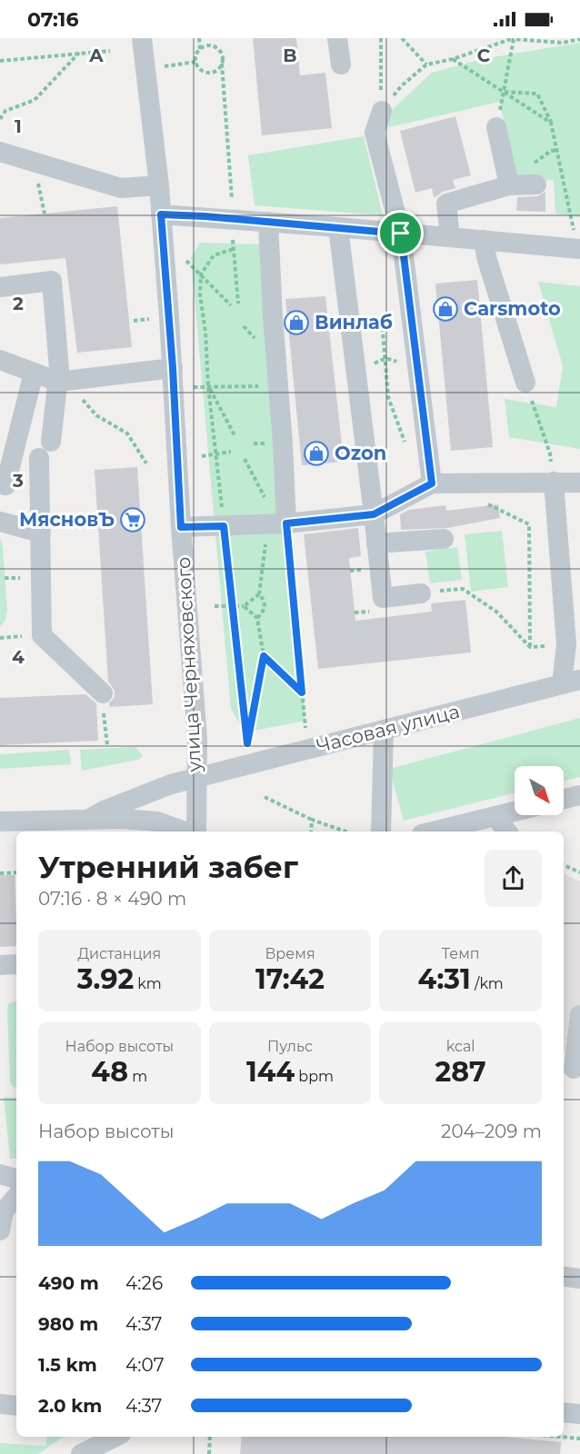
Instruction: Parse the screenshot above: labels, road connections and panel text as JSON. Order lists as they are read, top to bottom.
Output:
{
  "streets": {
    "street": ["улица Черняховского", "Часовая улица"]
  },
  "crossings": [
    ["улица Черняховского", "Часовая улица"]
  ],
  "places": {
    "shop": ["Carsmoto", "Винлаб", "Ozon"],
    "supermarket": ["МясновЪ"]
  },
  "north": "bottom right",
  "page": {
    "status": "07:16",
    "heading": ["Утренний забег", "07:16 · 8 × 490 m"],
    "stats": [
      ["Дистанция", "3.92 km"],
      ["Время", "17:42"],
      ["Темп", "4:31 /km"],
      ["Набор высоты", "48 m"],
      ["Пульс", "144 bpm"],
      ["kcal", "287"]
    ],
    "chart": ["Набор высоты", "204–209 m"],
    "list": [
      {
        "name": "490 m",
        "note": "4:26"
      },
      {
        "name": "980 m",
        "note": "4:37"
      },
      {
        "name": "1.5 km",
        "note": "4:07"
      },
      {
        "name": "2.0 km",
        "note": "4:37"
      }
    ]
  },
  "grid": {
    "columns": ["A", "B", "C"],
    "rows": [
      "1",
      "2",
      "3",
      "4"
    ]
  }
}
